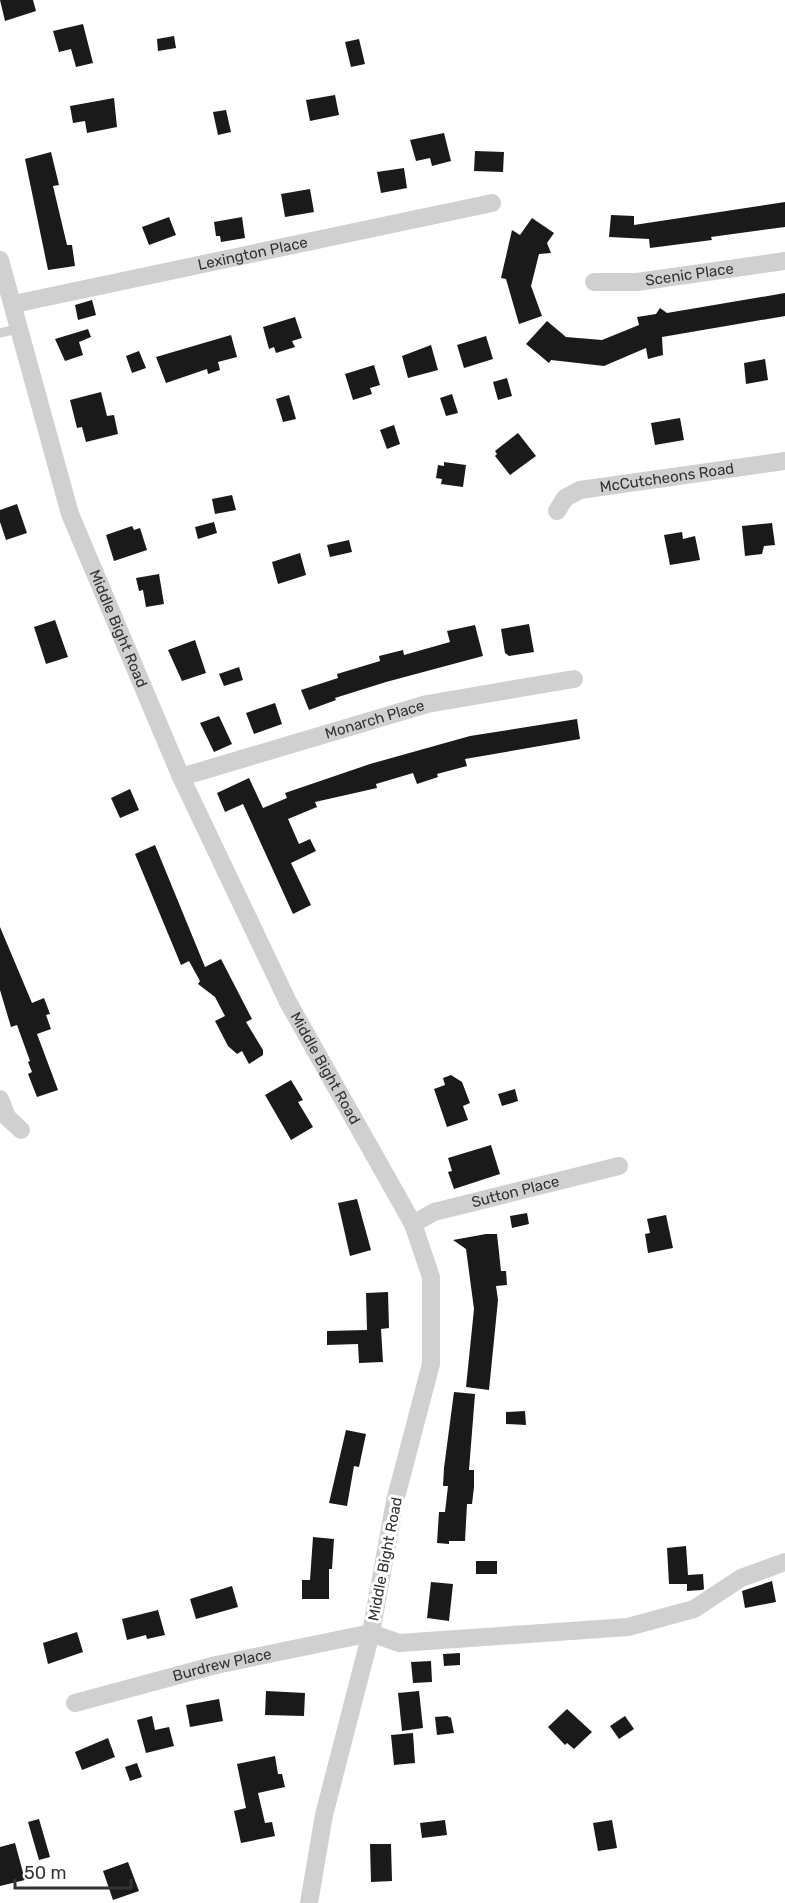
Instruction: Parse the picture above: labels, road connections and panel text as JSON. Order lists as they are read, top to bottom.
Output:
{
  "streets": {
    "street": [
      "Lexington Place",
      "Scenic Place",
      "McCutcheons Road",
      "Middle Bight Road",
      "Monarch Place",
      "Sutton Place",
      "Burdrew Place"
    ]
  },
  "crossings": [
    ["Lexington Place", "Middle Bight Road"],
    ["Middle Bight Road", "Monarch Place"],
    ["Middle Bight Road", "Sutton Place"],
    ["Middle Bight Road", "Burdrew Place"]
  ],
  "scale_bar": "50 m"
}
